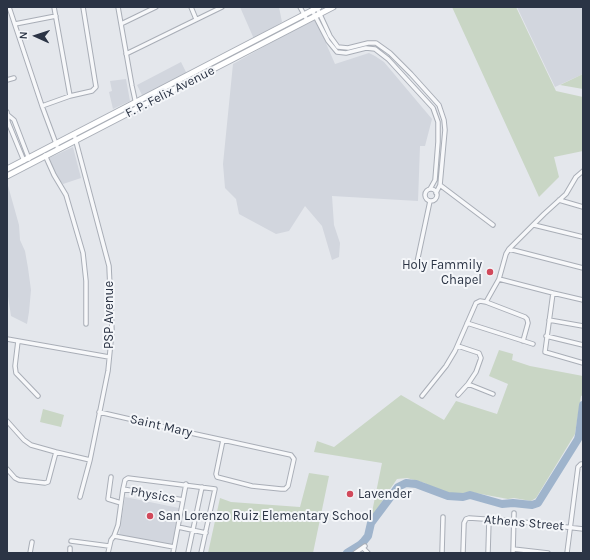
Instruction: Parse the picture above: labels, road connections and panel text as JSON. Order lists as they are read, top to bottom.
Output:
{
  "streets": {
    "main road": ["F. P. Felix Avenue"],
    "street": [
      "PSP Avenue",
      "Saint Mary",
      "Physics",
      "Athens Street"
    ]
  },
  "crossings": [
    ["F. P. Felix Avenue", "PSP Avenue"],
    ["PSP Avenue", "Saint Mary"]
  ],
  "places": ["Holy Fammily Chapel", "Lavender", "San Lorenzo Ruiz Elementary School"],
  "north": "left"
}
